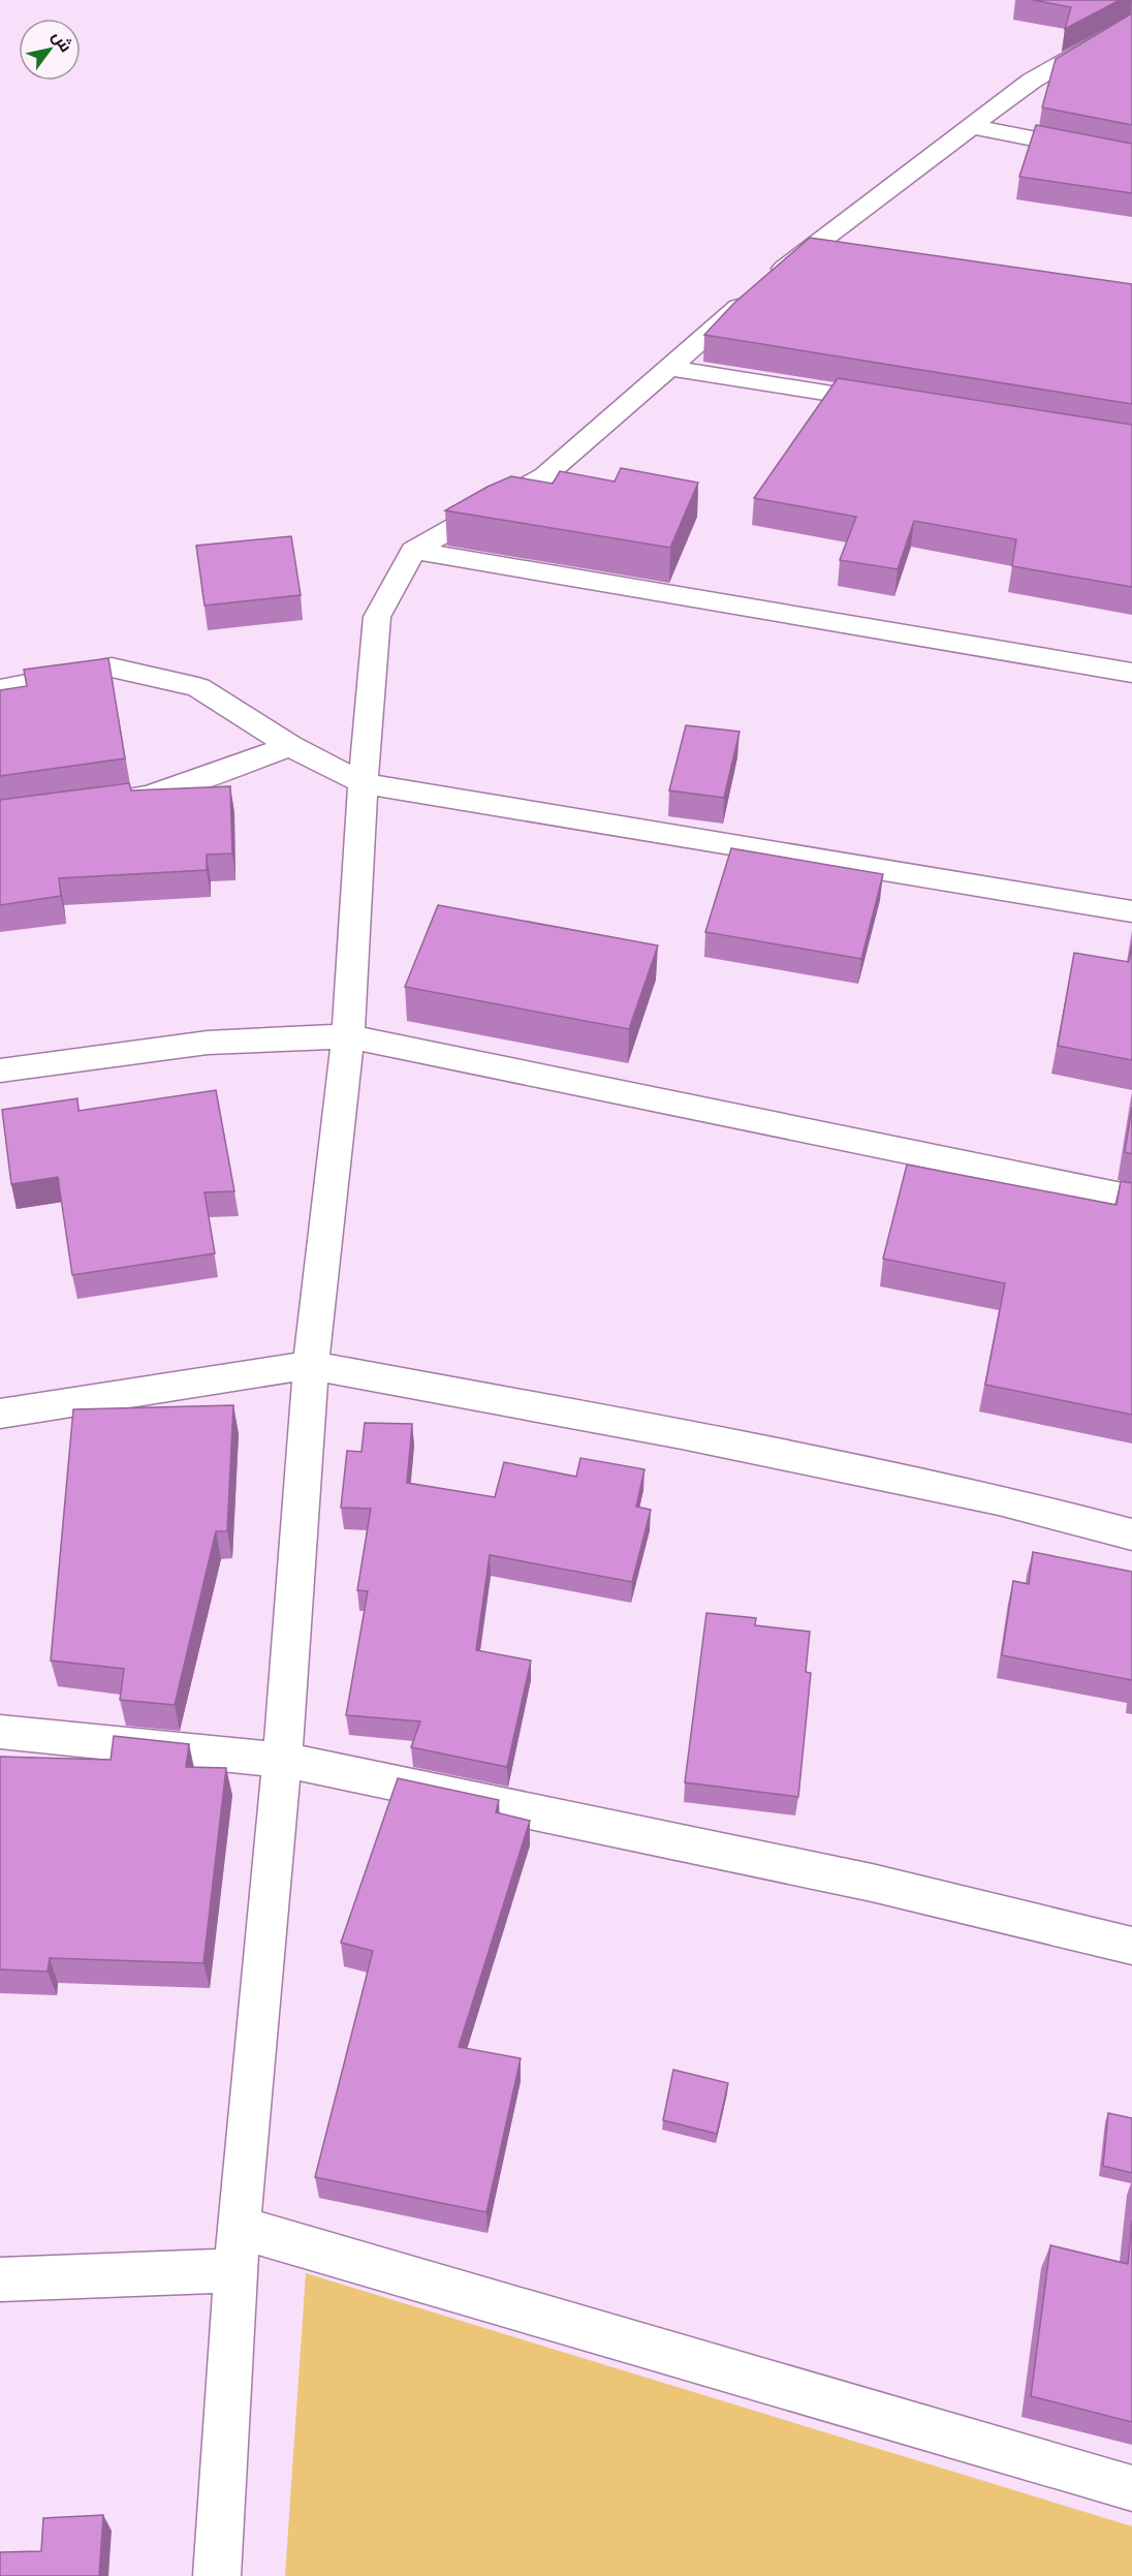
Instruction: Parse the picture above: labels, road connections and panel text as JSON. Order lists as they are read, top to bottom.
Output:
{
  "north": "top right"
}
